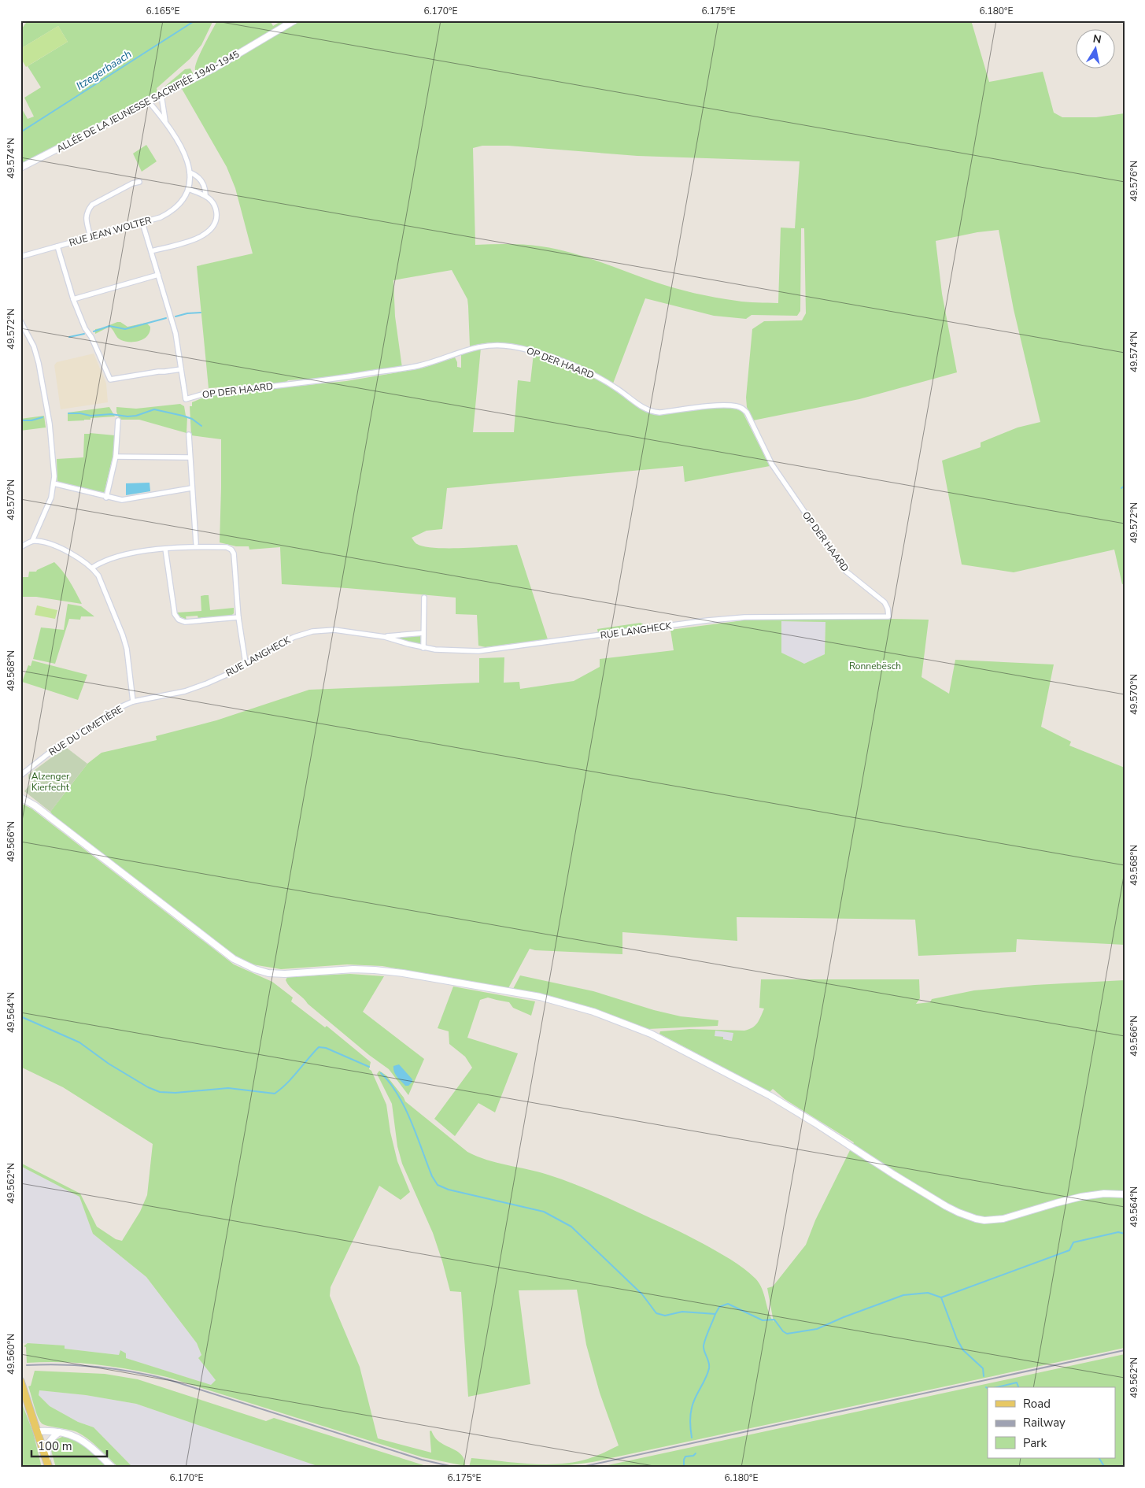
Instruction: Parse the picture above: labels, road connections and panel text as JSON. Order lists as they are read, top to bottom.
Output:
{
  "streets": {
    "main road": ["ALLÉE DE LA JEUNESSE SACRIFIÉE 1940-1945"],
    "street": [
      "RUE JEAN WOLTER",
      "OP DER HAARD",
      "RUE LANGHECK",
      "RUE DU CIMETIÈRE"
    ]
  },
  "crossings": [
    ["ALLÉE DE LA JEUNESSE SACRIFIÉE 1940-1945", "RUE JEAN WOLTER"],
    ["OP DER HAARD", "RUE LANGHECK"],
    ["RUE LANGHECK", "RUE DU CIMETIÈRE"]
  ],
  "water": ["Itzegerbaach"],
  "parks": ["Ronnebësch", "Alzenger Kierfecht"],
  "legend": ["Road", "Railway", "Park"],
  "scale_bar": "100 m",
  "north": "top",
  "coordinates": [
    "6.165°E",
    "6.170°E",
    "6.175°E",
    "6.180°E",
    "49.574°N",
    "49.576°N",
    "49.572°N",
    "49.570°N",
    "49.568°N",
    "49.566°N",
    "49.564°N",
    "49.562°N",
    "49.560°N"
  ]
}
